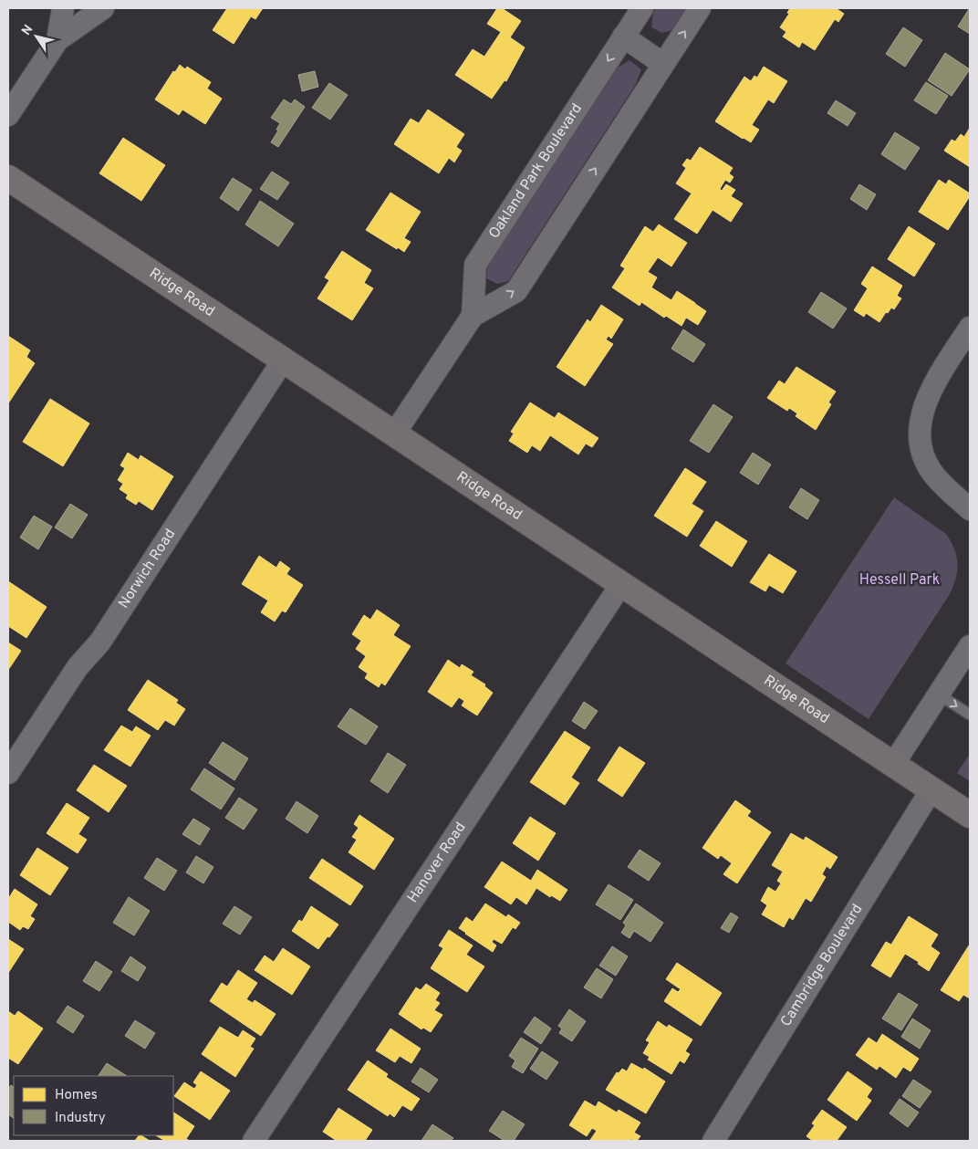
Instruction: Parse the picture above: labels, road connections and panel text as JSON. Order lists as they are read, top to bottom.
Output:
{
  "streets": {
    "street": [
      "Oakland Park Boulevard",
      "Ridge Road",
      "Norwich Road",
      "Hanover Road",
      "Cambridge Boulevard"
    ]
  },
  "crossings": [
    ["Ridge Road", "Norwich Road"],
    ["Ridge Road", "Hanover Road"],
    ["Ridge Road", "Cambridge Boulevard"]
  ],
  "parks": ["Hessell Park"],
  "legend": ["Homes", "Industry"],
  "north": "top left"
}
